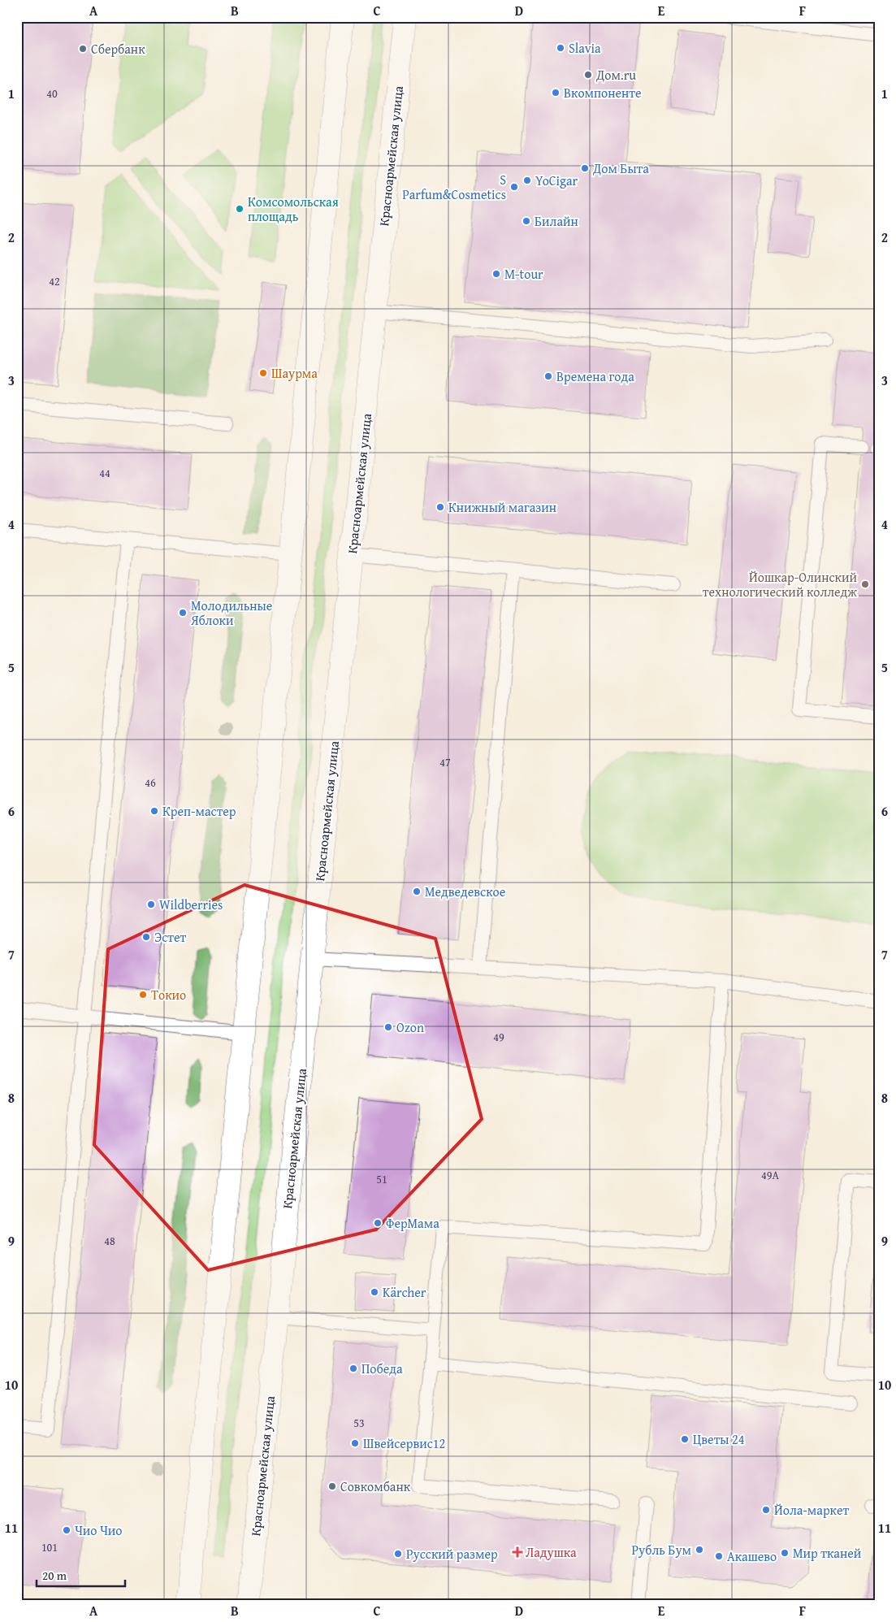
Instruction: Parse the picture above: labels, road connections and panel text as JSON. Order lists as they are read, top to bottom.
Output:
{
  "streets": {
    "main road": ["Красноармейская улица"]
  },
  "places": {
    "other": [
      "Slavia",
      "Сбербанк",
      "Дом.ru",
      "Вкомпоненте",
      "Дом Быта",
      "YoCigar",
      "S Parfum&Cosmetics",
      "Комсомольская площадь",
      "Билайн",
      "M-tour",
      "Шаурма",
      "Времена года",
      "Книжный магазин",
      "Йошкар-Олинский технологический колледж",
      "Молодильные Яблоки",
      "Креп-мастер",
      "Медведевское",
      "Wildberries",
      "Эстет",
      "Токио",
      "Ozon",
      "ФерМама",
      "Kärcher",
      "Победа",
      "Цветы 24",
      "Швейсервис12",
      "Совкомбанк",
      "Йола-маркет",
      "Чио Чио",
      "Рубль Бум",
      "Мир тканей",
      "Русский размер",
      "Акашево"
    ],
    "health": ["Ладушка"]
  },
  "house_numbers": [
    "40",
    "42",
    "44",
    "47",
    "46",
    "49",
    "49А",
    "51",
    "48",
    "53",
    "101"
  ],
  "scale_bar": "20 m",
  "grid": {
    "columns": [
      "A",
      "B",
      "C",
      "D",
      "E",
      "F"
    ],
    "rows": [
      "1",
      "2",
      "3",
      "4",
      "5",
      "6",
      "7",
      "8",
      "9",
      "10",
      "11"
    ]
  }
}
